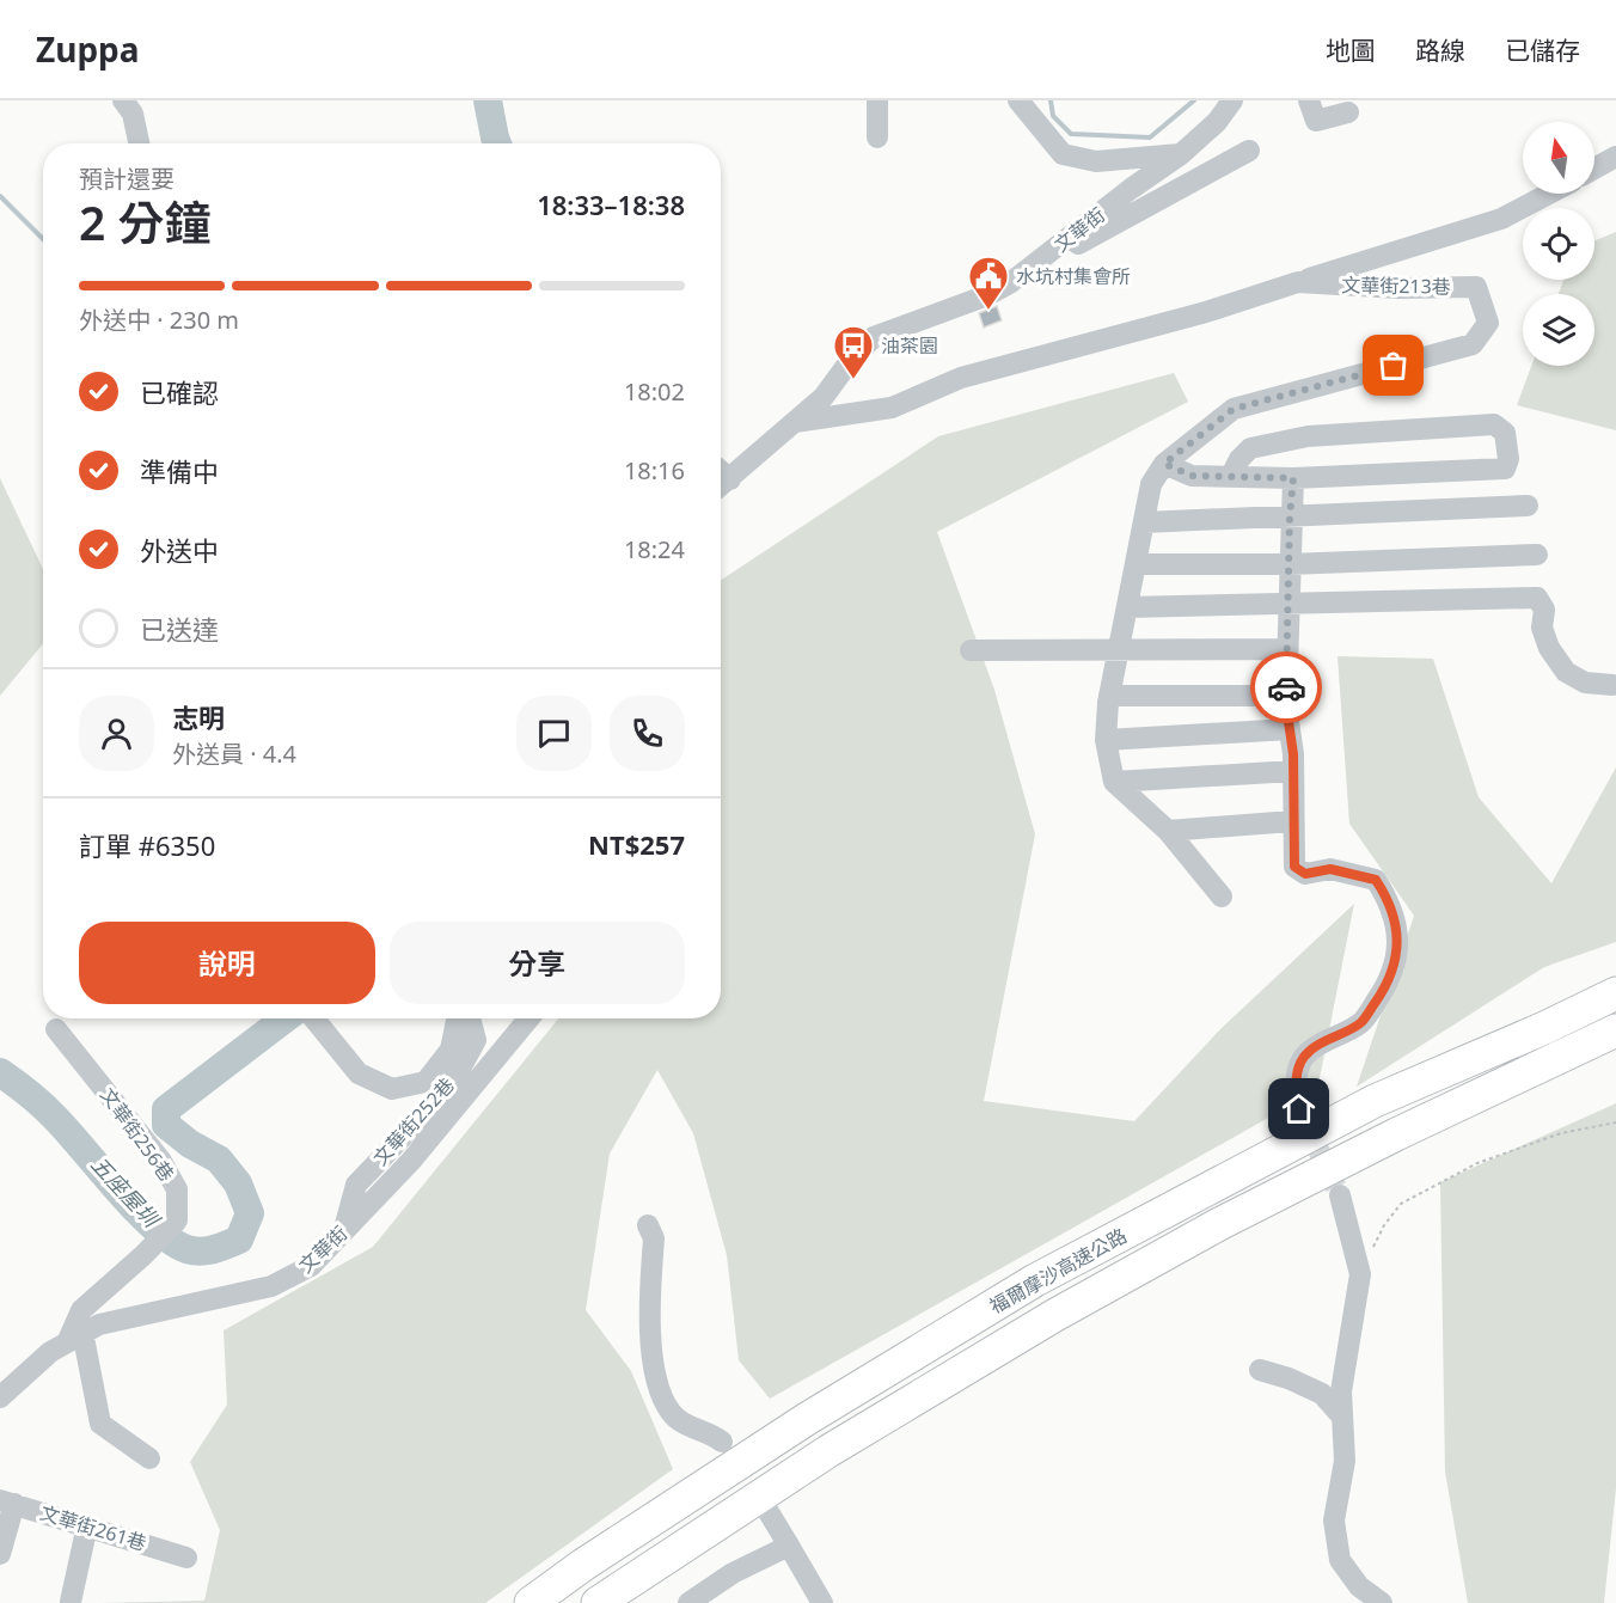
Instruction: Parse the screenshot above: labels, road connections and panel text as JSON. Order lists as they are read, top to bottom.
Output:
{
  "streets": {
    "highway": ["福爾摩沙高速公路"],
    "street": [
      "文華街",
      "文華街213巷",
      "文華街252巷",
      "文華街256巷",
      "文華街261巷"
    ]
  },
  "crossings": [
    ["文華街", "文華街213巷"],
    ["文華街", "文華街252巷"],
    ["文華街", "文華街256巷"]
  ],
  "water": ["五座屋圳"],
  "places": {
    "public building": ["水坑村集會所"],
    "bus stop": ["油茶園"]
  },
  "north": "top",
  "page": {
    "header": "Zuppa",
    "nav": ["地圖", "路線", "已儲存"],
    "heading": ["2 分鐘", "預計還要", "18:33–18:38"],
    "panel": [
      "志明",
      "外送員 · 4.4",
      "訂單 #6350",
      "NT$257"
    ],
    "bar": "外送中 · 230 m",
    "list": [
      ["已確認", "18:02"],
      ["準備中", "18:16"],
      ["外送中", "18:24"],
      "已送達"
    ],
    "buttons": ["說明", "分享"]
  }
}
